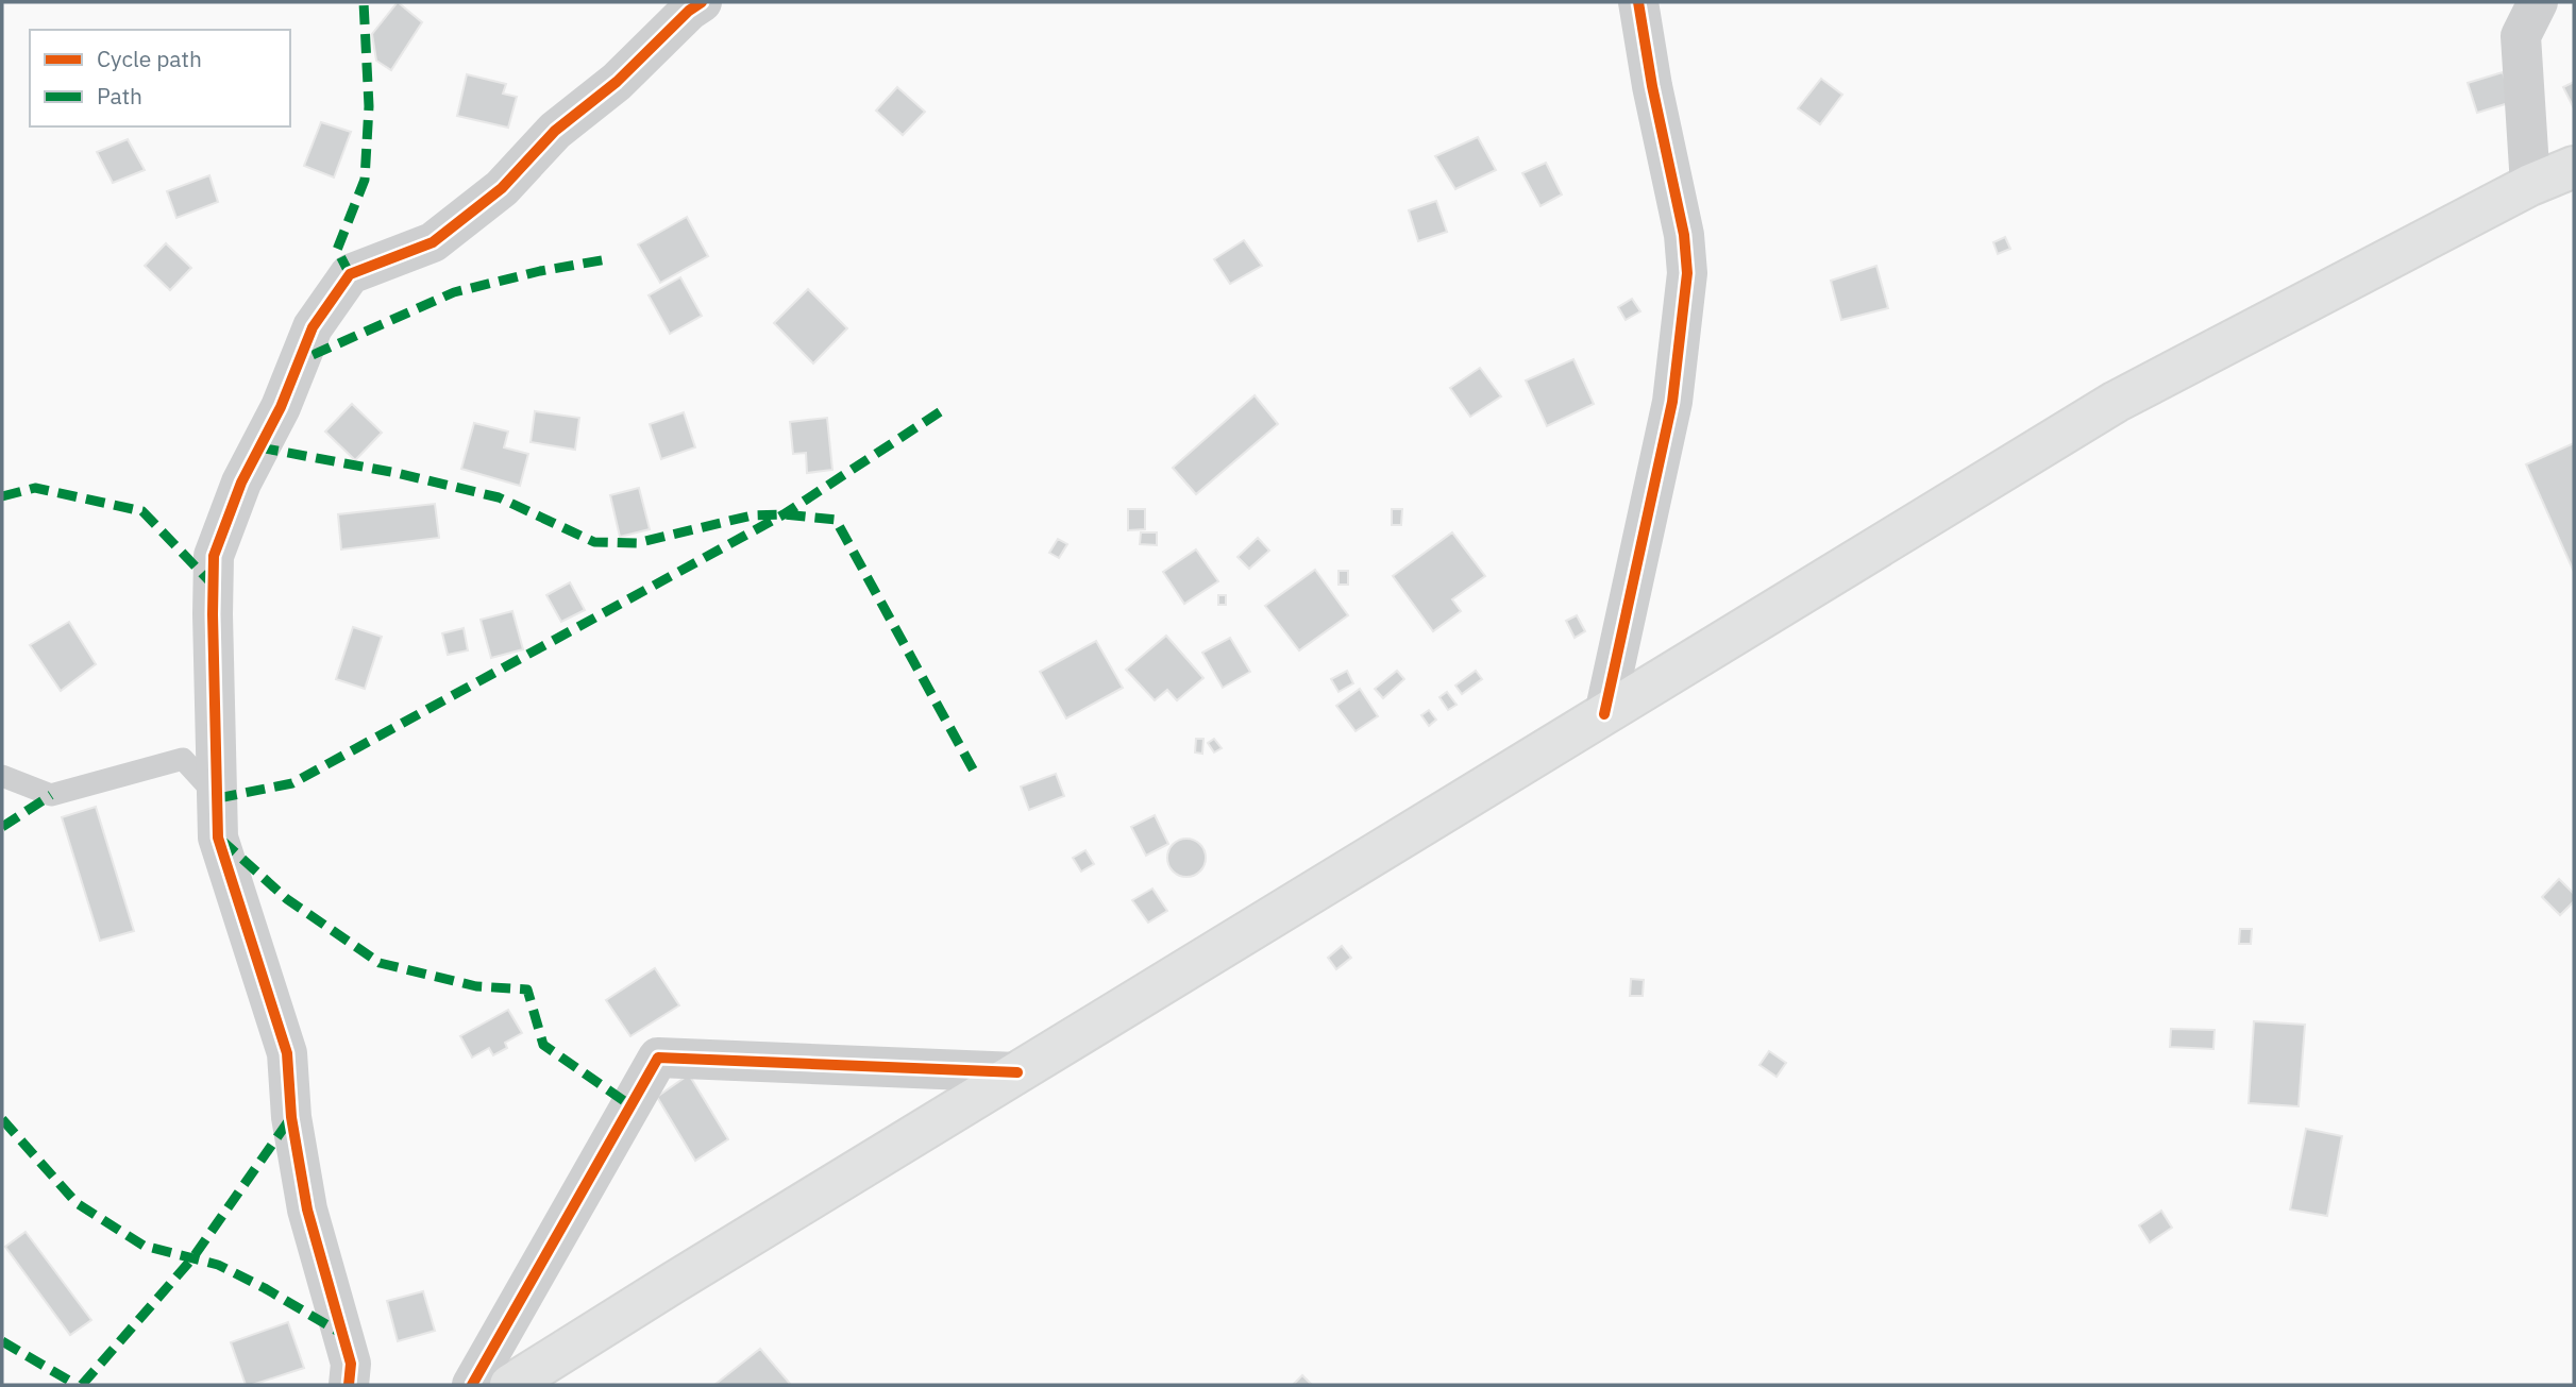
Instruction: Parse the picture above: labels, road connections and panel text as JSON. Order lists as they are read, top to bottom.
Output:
{
  "legend": ["Cycle path", "Path"]
}
